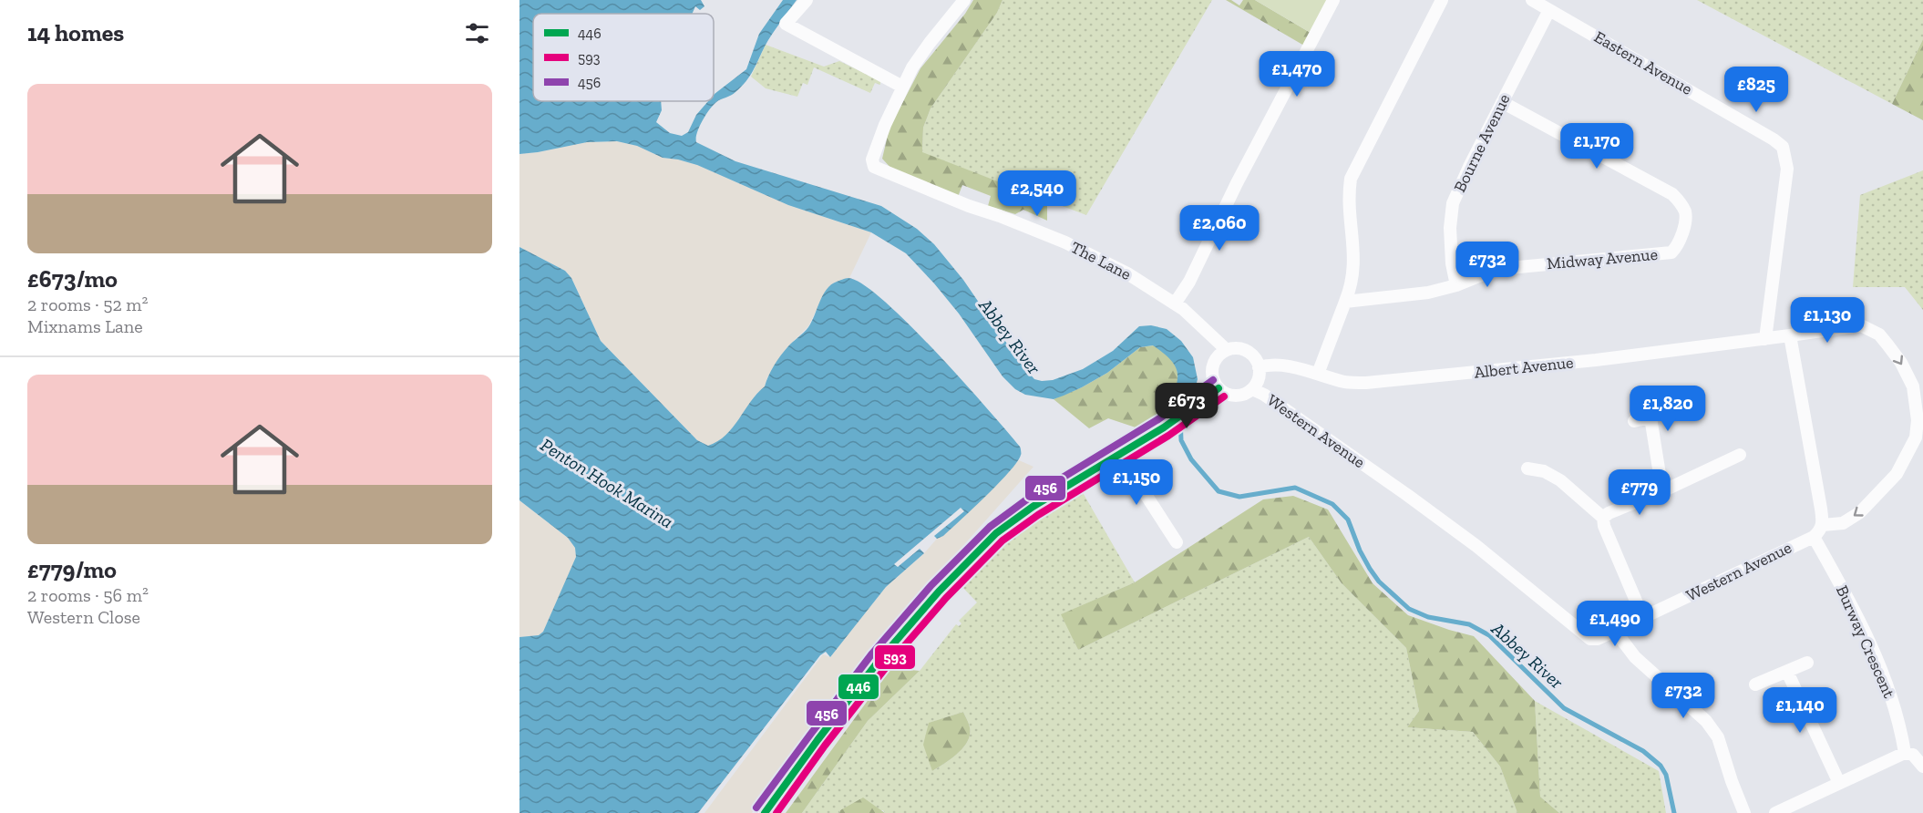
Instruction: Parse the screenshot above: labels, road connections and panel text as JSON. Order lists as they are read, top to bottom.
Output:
{
  "streets": {
    "street": [
      "Eastern Avenue",
      "Bourne Avenue",
      "Midway Avenue",
      "The Lane",
      "Albert Avenue",
      "Western Avenue",
      "Burway Crescent"
    ]
  },
  "crossings": [
    ["Eastern Avenue", "Bourne Avenue"],
    ["Eastern Avenue", "Albert Avenue"],
    ["Bourne Avenue", "Midway Avenue"],
    ["The Lane", "Albert Avenue"],
    ["The Lane", "Western Avenue"],
    ["Albert Avenue", "Western Avenue"],
    ["Western Avenue", "Burway Crescent"]
  ],
  "water": ["Abbey River", "Penton Hook Marina"],
  "lines": ["transit line 456", "transit line 446", "transit line 593"],
  "legend": ["446", "593", "456"],
  "page": {
    "heading": "14 homes",
    "price": [
      "£1,470",
      "£825",
      "£1,170",
      "£2,540",
      "£2,060",
      "£732",
      "£1,130",
      "£673",
      "£1,820",
      "£1,150",
      "£779",
      "£1,490",
      "£732",
      "£1,140"
    ],
    "list": [
      {
        "name": "£673/mo",
        "note": "2 rooms · 52 m² · Mixnams Lane"
      },
      {
        "name": "£779/mo",
        "note": "2 rooms · 56 m² · Western Close"
      }
    ]
  }
}
